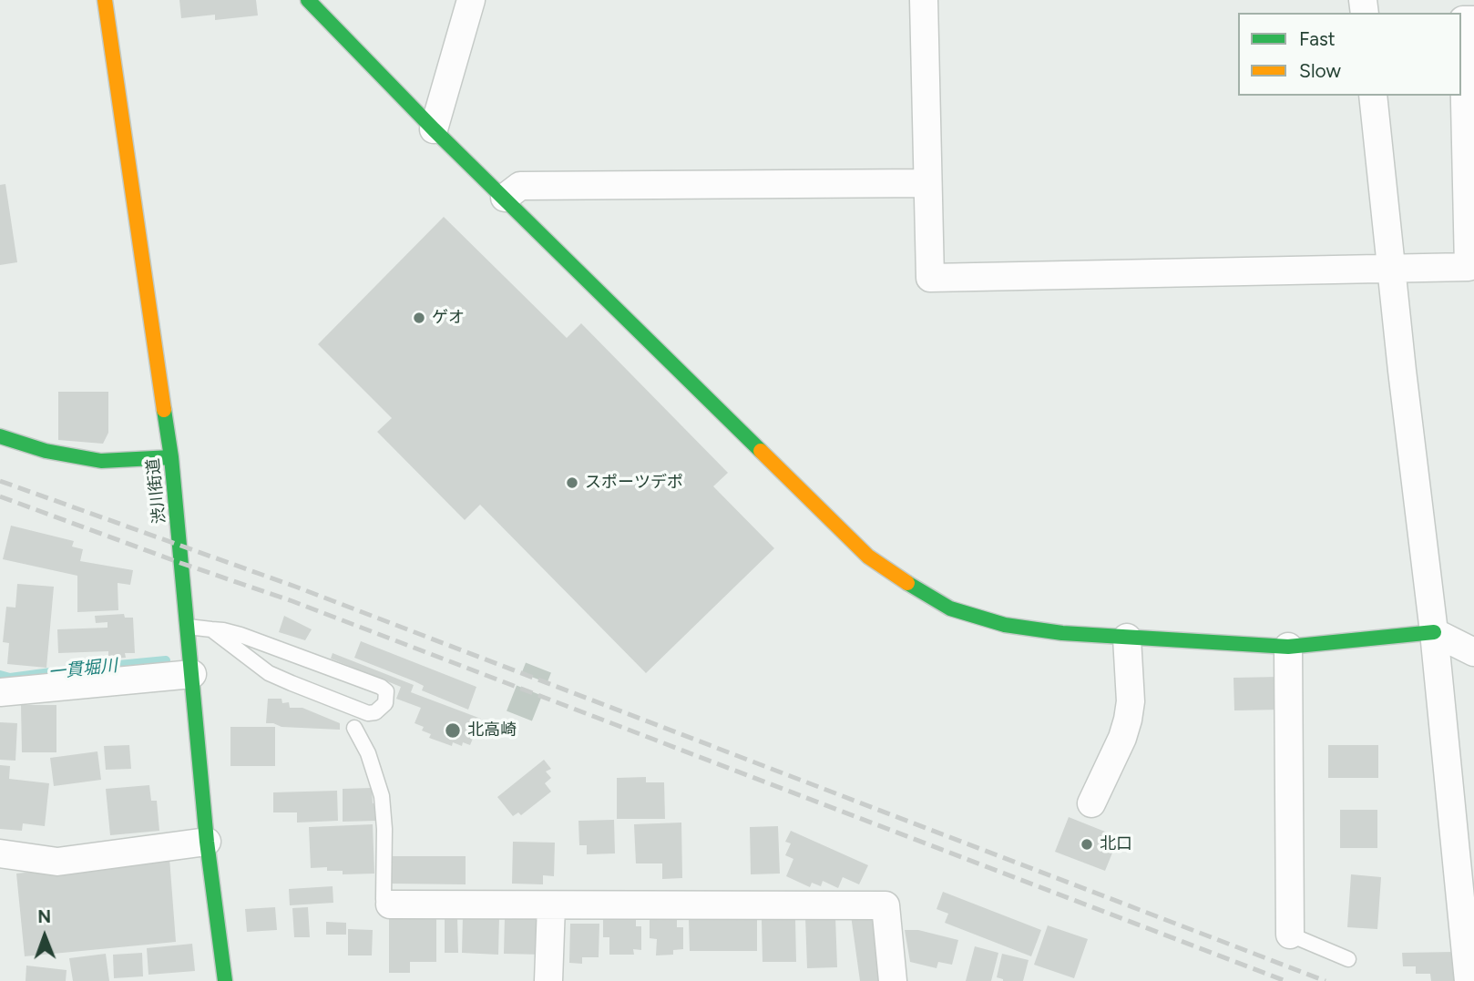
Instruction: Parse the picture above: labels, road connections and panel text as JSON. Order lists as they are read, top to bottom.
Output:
{
  "streets": {
    "street": ["渋川街道"]
  },
  "water": ["一貫堀川"],
  "places": [
    "ゲオ",
    "スポーツデポ",
    "北高崎",
    "北口"
  ],
  "legend": ["Fast", "Slow"],
  "north": "top"
}
